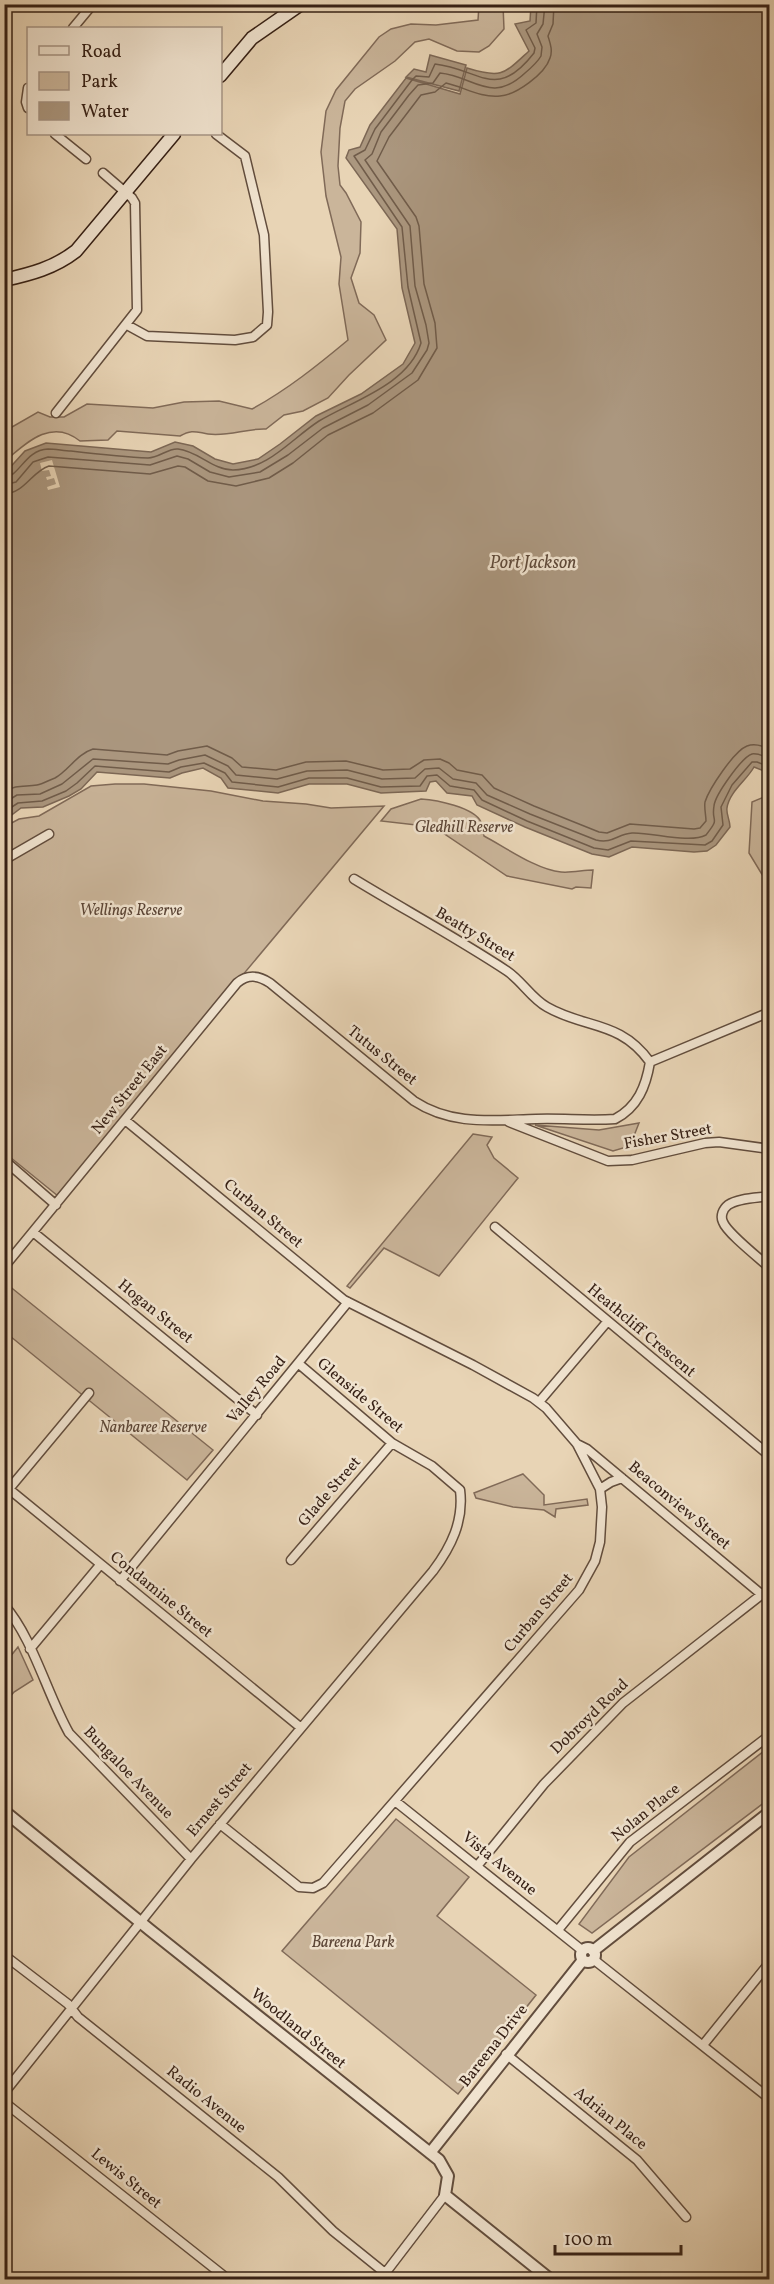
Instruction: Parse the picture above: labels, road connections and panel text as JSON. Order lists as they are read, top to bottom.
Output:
{
  "streets": {
    "street": [
      "Beatty Street",
      "Tutus Street",
      "New Street East",
      "Fisher Street",
      "Curban Street",
      "Hogan Street",
      "Heathcliff Crescent",
      "Valley Road",
      "Glenside Street",
      "Glade Street",
      "Beaconview Street",
      "Condamine Street",
      "Dobroyd Road",
      "Bungaloe Avenue",
      "Ernest Street",
      "Nolan Place",
      "Vista Avenue",
      "Woodland Street",
      "Bareena Drive",
      "Radio Avenue",
      "Adrian Place",
      "Lewis Street"
    ]
  },
  "crossings": [
    ["Tutus Street", "New Street East"],
    ["Tutus Street", "Fisher Street"],
    ["New Street East", "Curban Street"],
    ["New Street East", "Hogan Street"],
    ["Curban Street", "Valley Road"],
    ["Curban Street", "Beaconview Street"],
    ["Curban Street", "Ernest Street"],
    ["Curban Street", "Vista Avenue"],
    ["Hogan Street", "Valley Road"],
    ["Valley Road", "Glenside Street"],
    ["Valley Road", "Condamine Street"],
    ["Glenside Street", "Glade Street"],
    ["Glenside Street", "Ernest Street"],
    ["Beaconview Street", "Dobroyd Road"],
    ["Condamine Street", "Ernest Street"],
    ["Dobroyd Road", "Vista Avenue"],
    ["Bungaloe Avenue", "Ernest Street"],
    ["Ernest Street", "Woodland Street"],
    ["Ernest Street", "Radio Avenue"],
    ["Nolan Place", "Vista Avenue"],
    ["Vista Avenue", "Bareena Drive"],
    ["Woodland Street", "Bareena Drive"],
    ["Bareena Drive", "Adrian Place"]
  ],
  "water": ["Port Jackson"],
  "parks": [
    "Gledhill Reserve",
    "Wellings Reserve",
    "Nanbaree Reserve",
    "Bareena Park"
  ],
  "legend": ["Road", "Park", "Water"],
  "scale_bar": "100 m"
}
